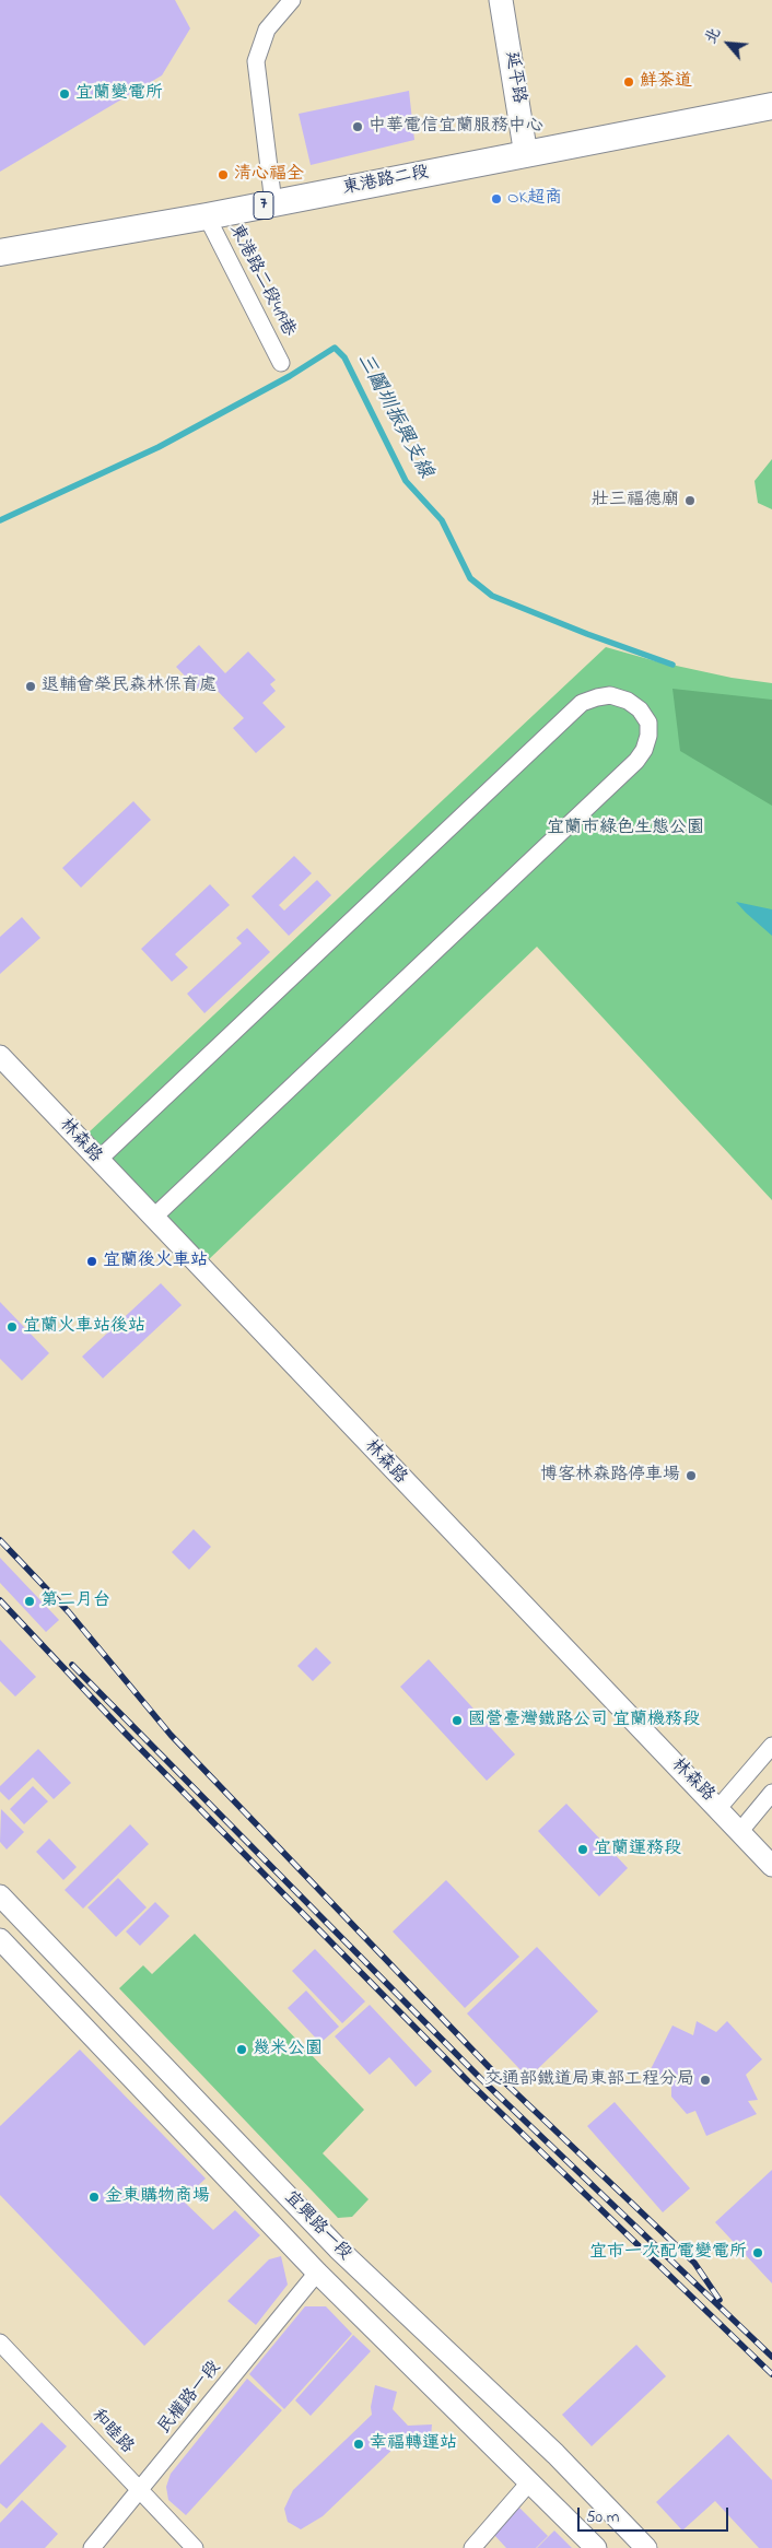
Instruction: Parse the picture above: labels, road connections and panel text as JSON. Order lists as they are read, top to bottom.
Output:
{
  "streets": {
    "main road": ["延平路", "東港路二段", "7"],
    "street": [
      "東港路二段419巷",
      "林森路",
      "宜興路一段",
      "民權路一段",
      "和睦路"
    ]
  },
  "crossings": [
    ["延平路", "東港路二段"],
    ["東港路二段", "東港路二段419巷"],
    ["宜興路一段", "民權路一段"],
    ["民權路一段", "和睦路"]
  ],
  "water": ["三鬮圳振興支線"],
  "parks": ["宜蘭市綠色生態公園"],
  "places": [
    "鮮茶道",
    "宜蘭變電所",
    "中華電信宜蘭服務中心",
    "清心福全",
    "OK超商",
    "壯三福德廟",
    "退輔會榮民森林保育處",
    "宜蘭後火車站",
    "宜蘭火車站後站",
    "博客林森路停車場",
    "第二月台",
    "國營臺灣鐵路公司 宜蘭機務段",
    "宜蘭運務段",
    "幾米公園",
    "交通部鐵道局東部工程分局",
    "金東購物商場",
    "宜市一次配電變電所",
    "幸福轉運站"
  ],
  "scale_bar": "50 m",
  "north": "top left"
}
